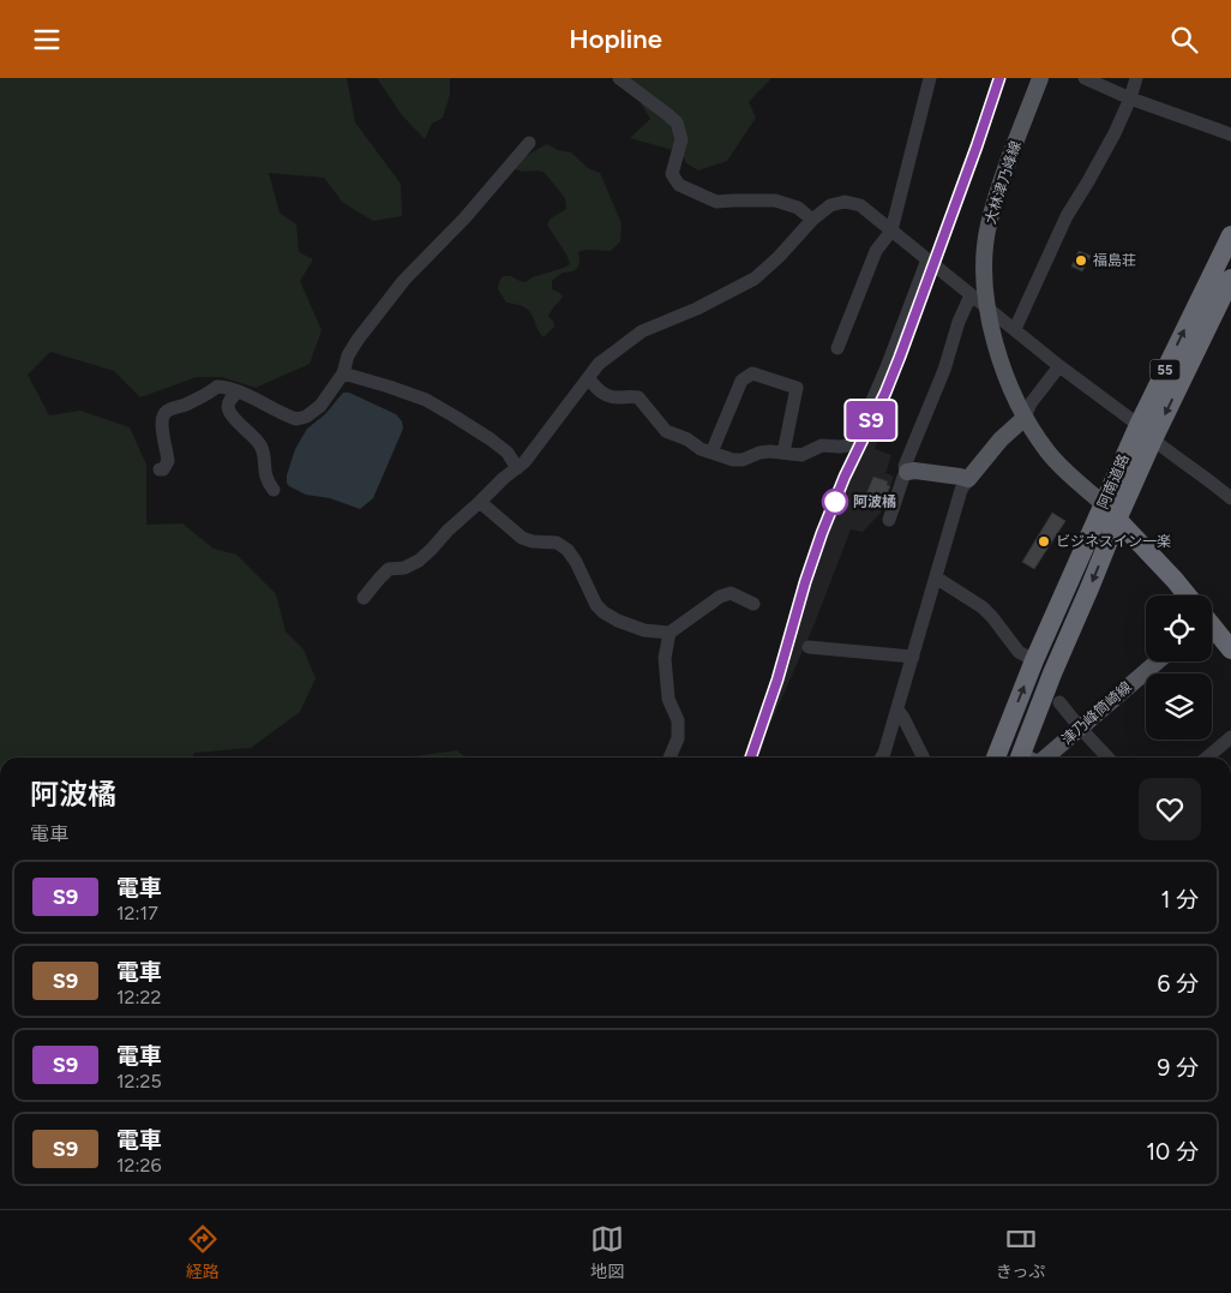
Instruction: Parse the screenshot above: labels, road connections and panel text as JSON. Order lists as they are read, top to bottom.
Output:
{
  "streets": {
    "highway": ["55", "阿南道路"],
    "main road": ["大林津乃峰線", "津乃峰筒崎線"]
  },
  "crossings": [
    ["大林津乃峰線", "阿南道路"]
  ],
  "places": ["福島荘", "阿波橘", "ビジネスイン一楽"],
  "page": {
    "header": "Hopline",
    "on_map": "S9",
    "heading": ["阿波橘", "電車"],
    "list": [
      {
        "mark": "S9",
        "name": "電車",
        "note": "12:17",
        "value": "1 分"
      },
      {
        "mark": "S9",
        "name": "電車",
        "note": "12:22",
        "value": "6 分"
      },
      {
        "mark": "S9",
        "name": "電車",
        "note": "12:25",
        "value": "9 分"
      },
      {
        "mark": "S9",
        "name": "電車",
        "note": "12:26",
        "value": "10 分"
      }
    ],
    "tabs": ["経路", "地図", "きっぷ"]
  }
}
